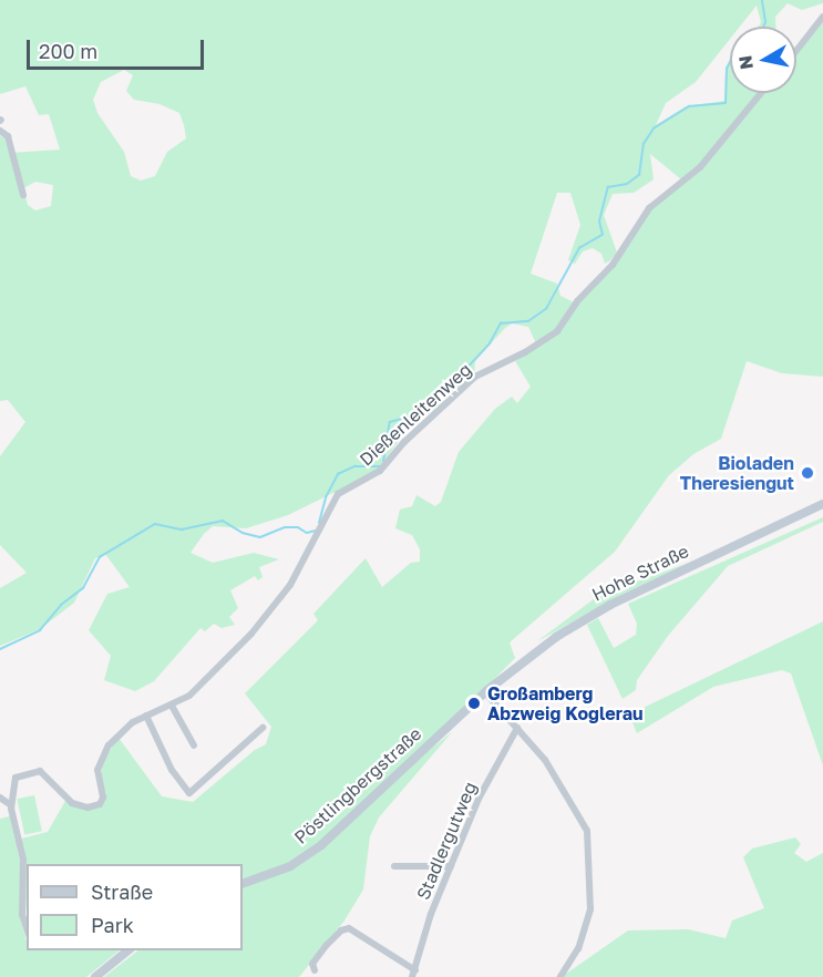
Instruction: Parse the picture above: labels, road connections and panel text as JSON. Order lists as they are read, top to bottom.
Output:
{
  "streets": {
    "main road": ["Hohe Straße", "Pöstlingbergstraße"],
    "street": ["Dießenleitenweg", "Stadlergutweg"]
  },
  "crossings": [
    ["Hohe Straße", "Pöstlingbergstraße"]
  ],
  "places": ["Bioladen Theresiengut", "Großamberg Abzweig Koglerau"],
  "legend": ["Straße", "Park"],
  "scale_bar": "200 m",
  "north": "left"
}
